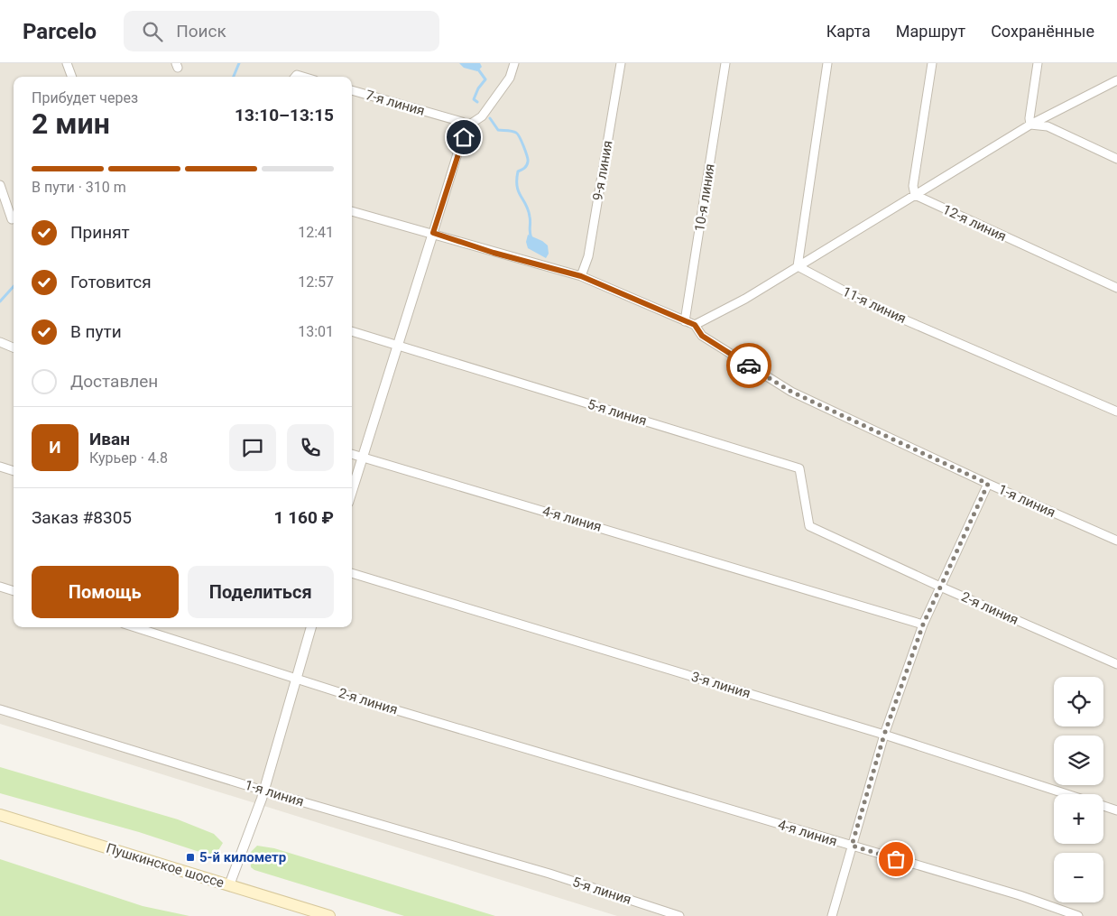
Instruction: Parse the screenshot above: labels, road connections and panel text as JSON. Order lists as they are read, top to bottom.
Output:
{
  "streets": {
    "main road": ["Пушкинское шоссе"],
    "street": [
      "7-я линия",
      "9-я линия",
      "10-я линия",
      "12-я линия",
      "11-я линия",
      "5-я линия",
      "1-я линия",
      "4-я линия",
      "2-я линия",
      "3-я линия"
    ]
  },
  "crossings": [
    ["5-я линия", "1-я линия"],
    ["5-я линия", "2-я линия"],
    ["4-я линия", "2-я линия"]
  ],
  "places": {
    "transit": ["5-й километр"]
  },
  "page": {
    "header": "Parcelo",
    "search": "Поиск",
    "nav": ["Карта", "Маршрут", "Сохранённые"],
    "heading": ["2 мин", "Прибудет через", "13:10–13:15"],
    "panel": [
      "Иван",
      "Курьер · 4.8",
      "Заказ #8305",
      "1 160 ₽"
    ],
    "bar": "В пути · 310 m",
    "list": [
      ["Принят", "12:41"],
      ["Готовится", "12:57"],
      ["В пути", "13:01"],
      "Доставлен"
    ],
    "round": "И",
    "buttons": ["Помощь", "Поделиться"],
    "map_buttons": ["+", "−"]
  }
}
